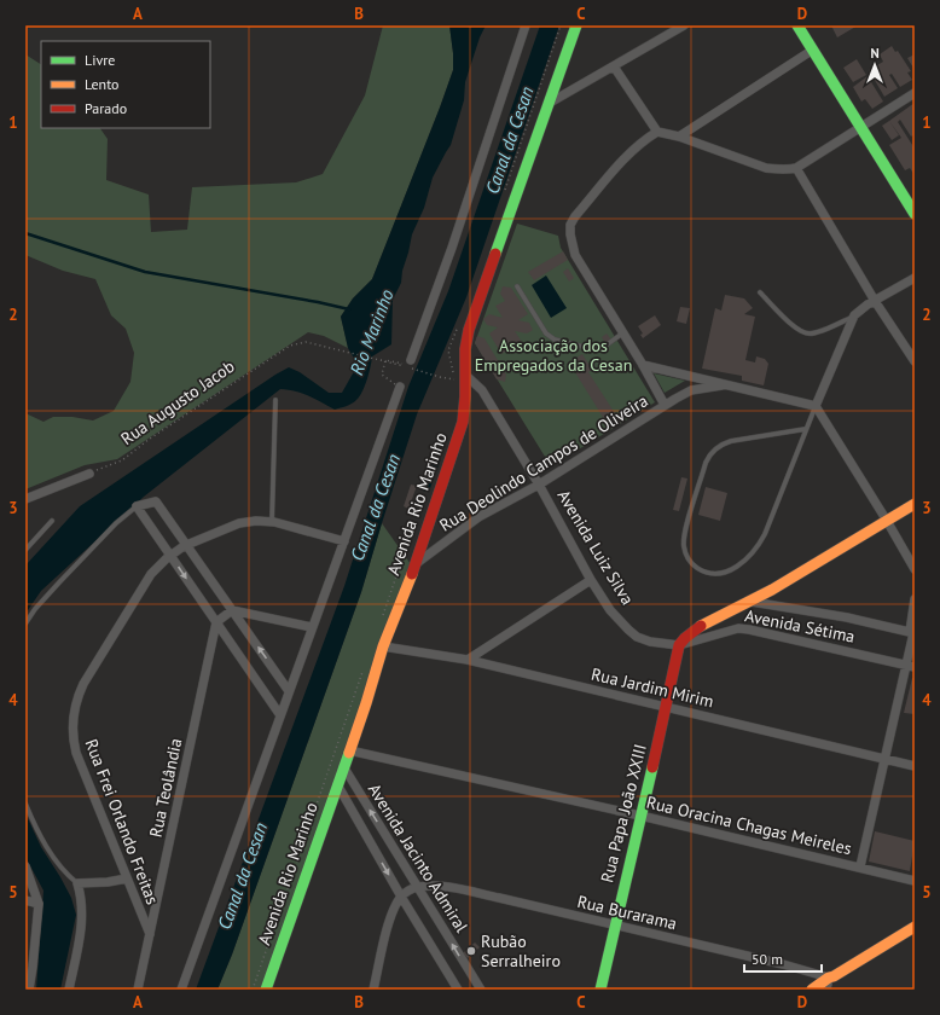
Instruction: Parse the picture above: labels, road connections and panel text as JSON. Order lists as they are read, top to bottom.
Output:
{
  "streets": {
    "street": [
      "Rua Deolindo Campos de Oliveira",
      "Avenida Rio Marinho",
      "Avenida Luiz Silva",
      "Avenida Sétima",
      "Rua Jardim Mirim",
      "Rua Teolândia",
      "Rua Papa João XXIII",
      "Rua Frei Orlando Freitas",
      "Rua Oracina Chagas Meireles",
      "Avenida Jacinto Admiral",
      "Rua Burarama"
    ],
    "path": ["Rua Augusto Jacob"]
  },
  "crossings": [
    ["Rua Augusto Jacob", "Avenida Rio Marinho"],
    ["Rua Augusto Jacob", "Avenida Luiz Silva"],
    ["Rua Deolindo Campos de Oliveira", "Avenida Rio Marinho"],
    ["Rua Deolindo Campos de Oliveira", "Avenida Luiz Silva"],
    ["Avenida Rio Marinho", "Avenida Luiz Silva"],
    ["Avenida Rio Marinho", "Rua Jardim Mirim"],
    ["Avenida Rio Marinho", "Rua Oracina Chagas Meireles"],
    ["Avenida Rio Marinho", "Avenida Jacinto Admiral"],
    ["Avenida Luiz Silva", "Avenida Sétima"],
    ["Avenida Luiz Silva", "Rua Papa João XXIII"],
    ["Avenida Sétima", "Rua Papa João XXIII"],
    ["Rua Jardim Mirim", "Rua Papa João XXIII"],
    ["Rua Teolândia", "Rua Frei Orlando Freitas"],
    ["Rua Papa João XXIII", "Rua Oracina Chagas Meireles"],
    ["Rua Papa João XXIII", "Rua Burarama"],
    ["Avenida Jacinto Admiral", "Rua Burarama"]
  ],
  "water": ["Canal da Cesan", "Rio Marinho"],
  "parks": ["Associação dos Empregados da Cesan"],
  "places": ["Rubão Serralheiro"],
  "legend": ["Livre", "Lento", "Parado"],
  "scale_bar": "50 m",
  "north": "top",
  "grid": {
    "columns": [
      "A",
      "B",
      "C",
      "D"
    ],
    "rows": [
      "1",
      "2",
      "3",
      "4",
      "5"
    ]
  }
}
